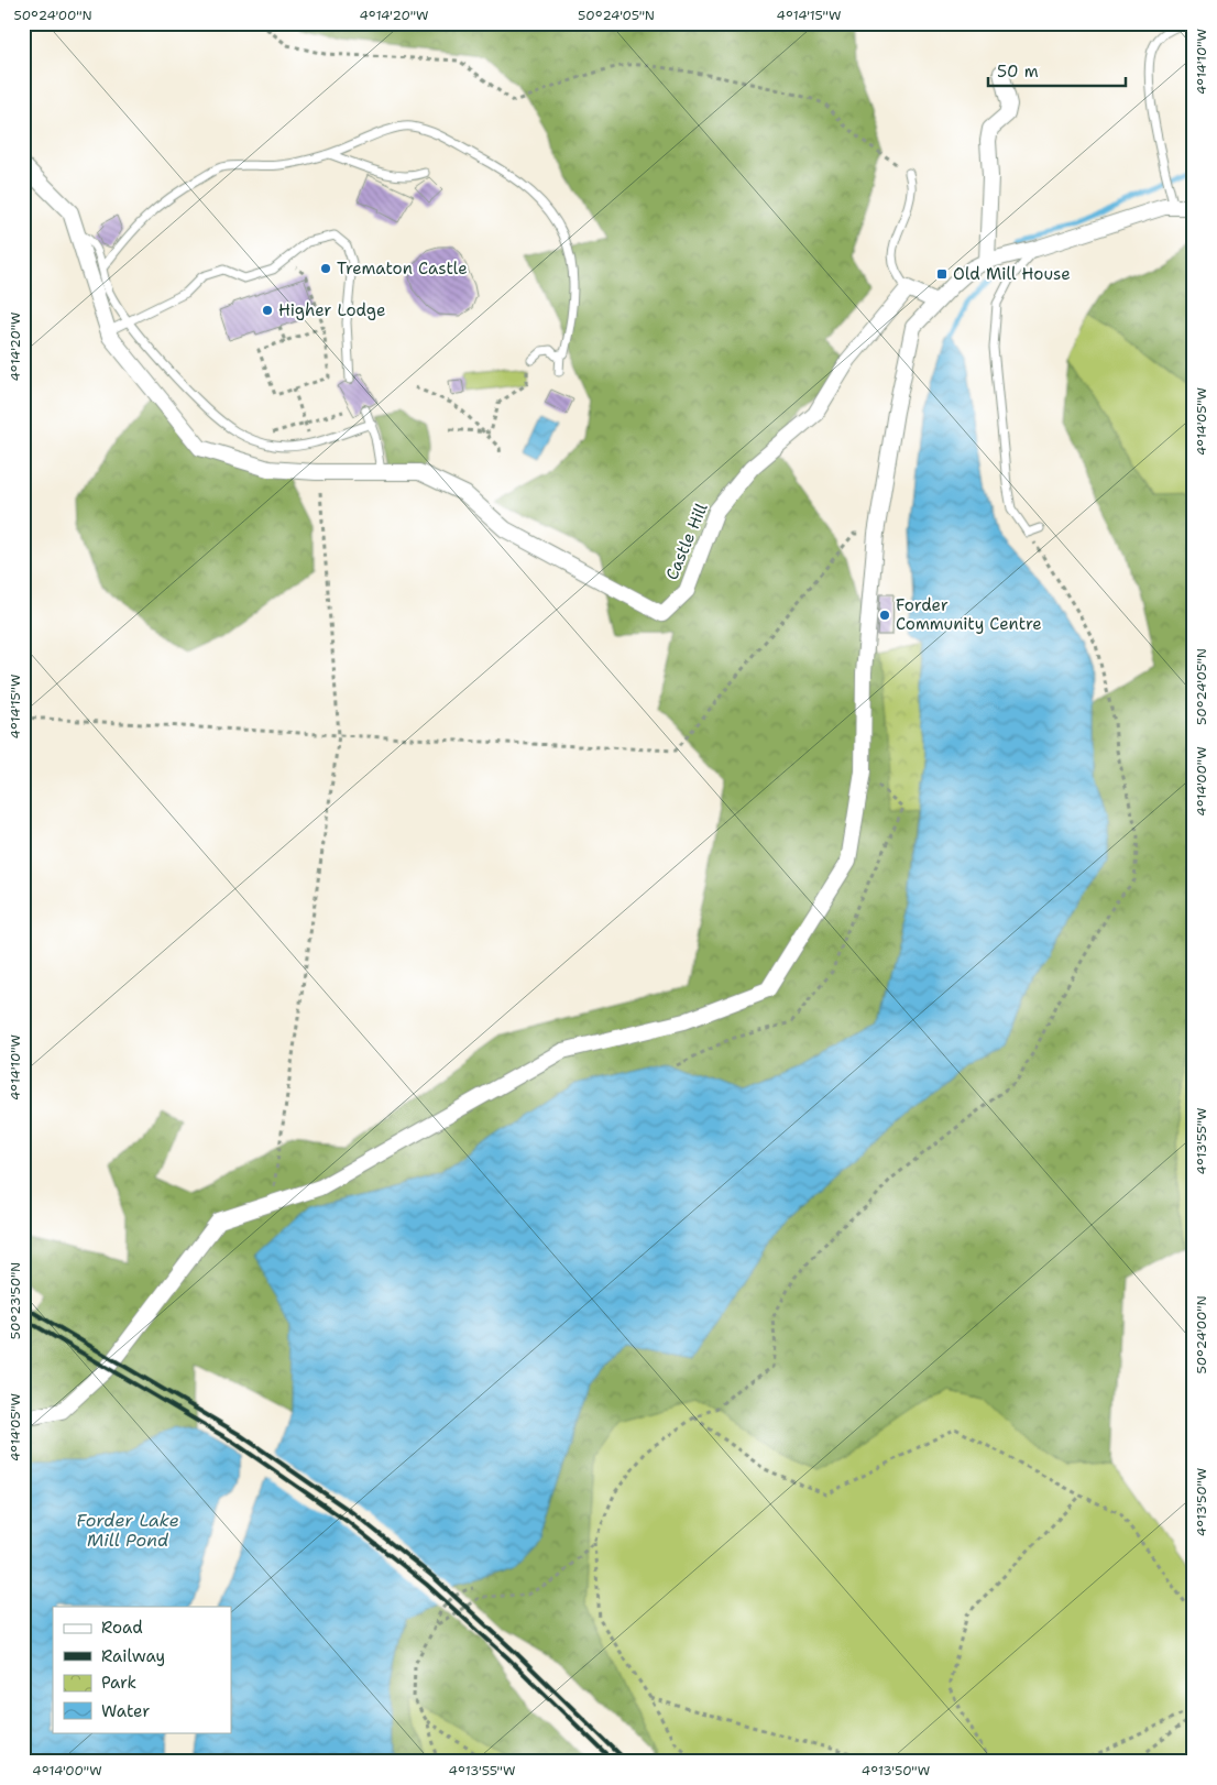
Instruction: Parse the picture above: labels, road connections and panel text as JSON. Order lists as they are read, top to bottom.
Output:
{
  "streets": {
    "street": ["Castle Hill"]
  },
  "water": ["Forder Lake Mill Pond"],
  "places": {
    "other": ["Trematon Castle", "Higher Lodge", "Forder Community Centre"],
    "transit": ["Old Mill House"]
  },
  "legend": [
    "Road",
    "Railway",
    "Park",
    "Water"
  ],
  "scale_bar": "50 m",
  "coordinates": [
    "50°24'00\"N",
    "4°14'20\"W",
    "50°24'05\"N",
    "4°14'15\"W",
    "4°14'10\"W",
    "4°14'05\"W",
    "4°14'00\"W",
    "4°13'55\"W",
    "50°23'50\"N",
    "4°13'50\"W"
  ]
}
